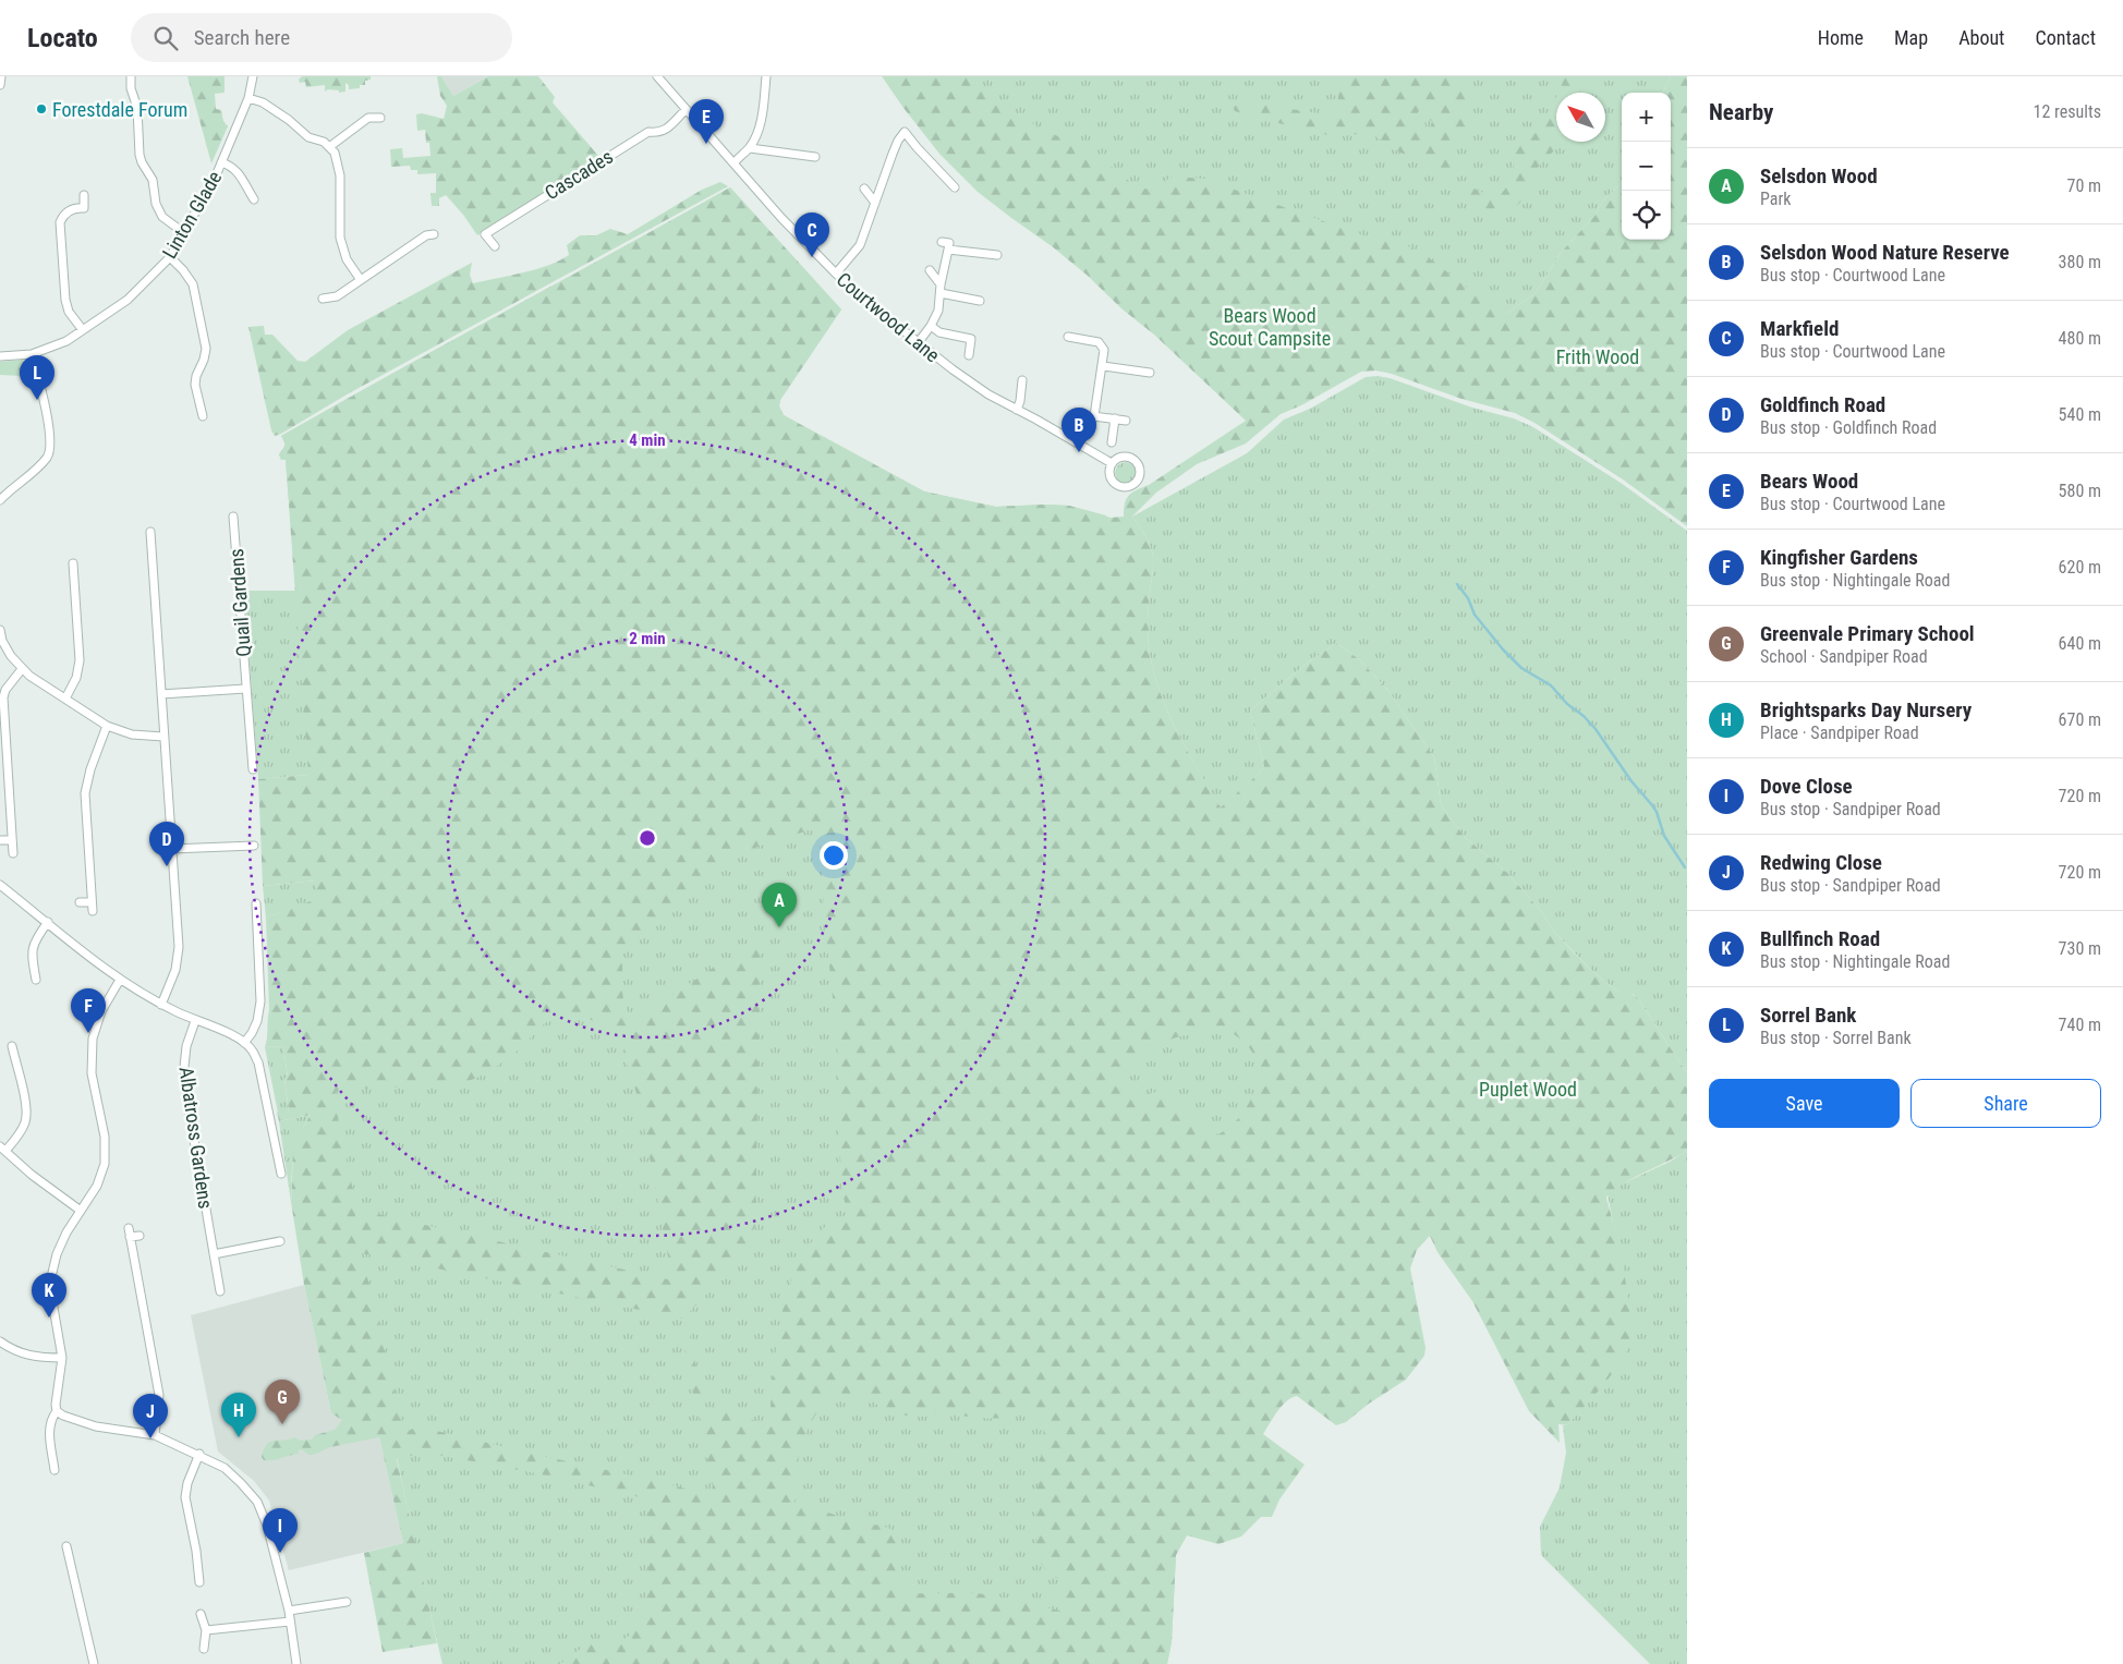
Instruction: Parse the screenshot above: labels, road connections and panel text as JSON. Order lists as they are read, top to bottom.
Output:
{
  "streets": {
    "street": [
      "Cascades",
      "Linton Glade",
      "Courtwood Lane",
      "Quail Gardens",
      "Albatross Gardens"
    ]
  },
  "crossings": [
    ["Cascades", "Courtwood Lane"]
  ],
  "parks": ["Bears Wood Scout Campsite", "Frith Wood", "Puplet Wood"],
  "places": ["Forestdale Forum"],
  "north": "top left",
  "page": {
    "header": "Locato",
    "search": "Search here",
    "nav": [
      "Home",
      "Map",
      "About",
      "Contact"
    ],
    "heading": ["Nearby", "12 results"],
    "map_buttons": ["+", "−"],
    "pins": [
      "E",
      "C",
      "L",
      "B",
      "D",
      "A",
      "F",
      "K",
      "G",
      "H",
      "J",
      "I"
    ],
    "list": [
      {
        "mark": "A",
        "name": "Selsdon Wood",
        "note": "Park",
        "value": "70 m"
      },
      {
        "mark": "B",
        "name": "Selsdon Wood Nature Reserve",
        "note": "Bus stop · Courtwood Lane",
        "value": "380 m"
      },
      {
        "mark": "C",
        "name": "Markfield",
        "note": "Bus stop · Courtwood Lane",
        "value": "480 m"
      },
      {
        "mark": "D",
        "name": "Goldfinch Road",
        "note": "Bus stop · Goldfinch Road",
        "value": "540 m"
      },
      {
        "mark": "E",
        "name": "Bears Wood",
        "note": "Bus stop · Courtwood Lane",
        "value": "580 m"
      },
      {
        "mark": "F",
        "name": "Kingfisher Gardens",
        "note": "Bus stop · Nightingale Road",
        "value": "620 m"
      },
      {
        "mark": "G",
        "name": "Greenvale Primary School",
        "note": "School · Sandpiper Road",
        "value": "640 m"
      },
      {
        "mark": "H",
        "name": "Brightsparks Day Nursery",
        "note": "Place · Sandpiper Road",
        "value": "670 m"
      },
      {
        "mark": "I",
        "name": "Dove Close",
        "note": "Bus stop · Sandpiper Road",
        "value": "720 m"
      },
      {
        "mark": "J",
        "name": "Redwing Close",
        "note": "Bus stop · Sandpiper Road",
        "value": "720 m"
      },
      {
        "mark": "K",
        "name": "Bullfinch Road",
        "note": "Bus stop · Nightingale Road",
        "value": "730 m"
      },
      {
        "mark": "L",
        "name": "Sorrel Bank",
        "note": "Bus stop · Sorrel Bank",
        "value": "740 m"
      }
    ],
    "buttons": ["Save", "Share"]
  },
  "rings": ["4 min", "2 min"]
}
